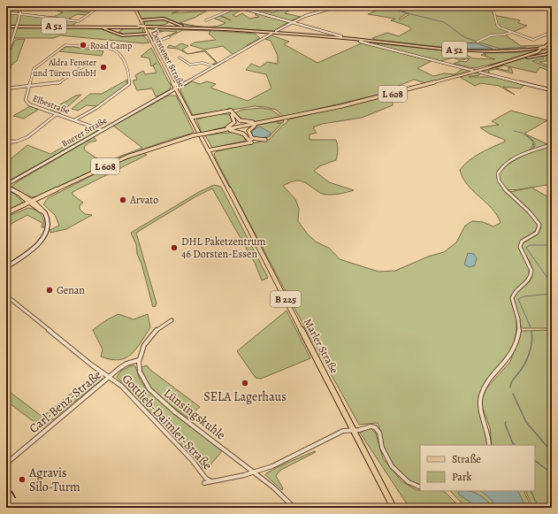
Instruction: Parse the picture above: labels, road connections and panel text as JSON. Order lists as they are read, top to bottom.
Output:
{
  "streets": {
    "highway": ["A 52"],
    "main road": [
      "Dorstener Straße",
      "L 608",
      "B 225",
      "Marler Straße"
    ],
    "street": [
      "Elbestraße",
      "Buerer Straße",
      "Carl-Benz-Straße",
      "Lünsingskuhle",
      "Gottlieb-Daimler-Straße"
    ]
  },
  "crossings": [
    ["Dorstener Straße", "Buerer Straße"],
    ["Dorstener Straße", "Marler Straße"],
    ["Elbestraße", "Buerer Straße"],
    ["Marler Straße", "Gottlieb-Daimler-Straße"],
    ["Carl-Benz-Straße", "Lünsingskuhle"],
    ["Carl-Benz-Straße", "Gottlieb-Daimler-Straße"],
    ["Lünsingskuhle", "Gottlieb-Daimler-Straße"]
  ],
  "places": [
    "Road Camp",
    "Aldra Fenster und Türen GmbH",
    "Arvato",
    "DHL Paketzentrum 46 Dorsten-Essen",
    "Genan",
    "SELA Lagerhaus",
    "Agravis Silo-Turm"
  ],
  "legend": ["Straße", "Park"]
}
